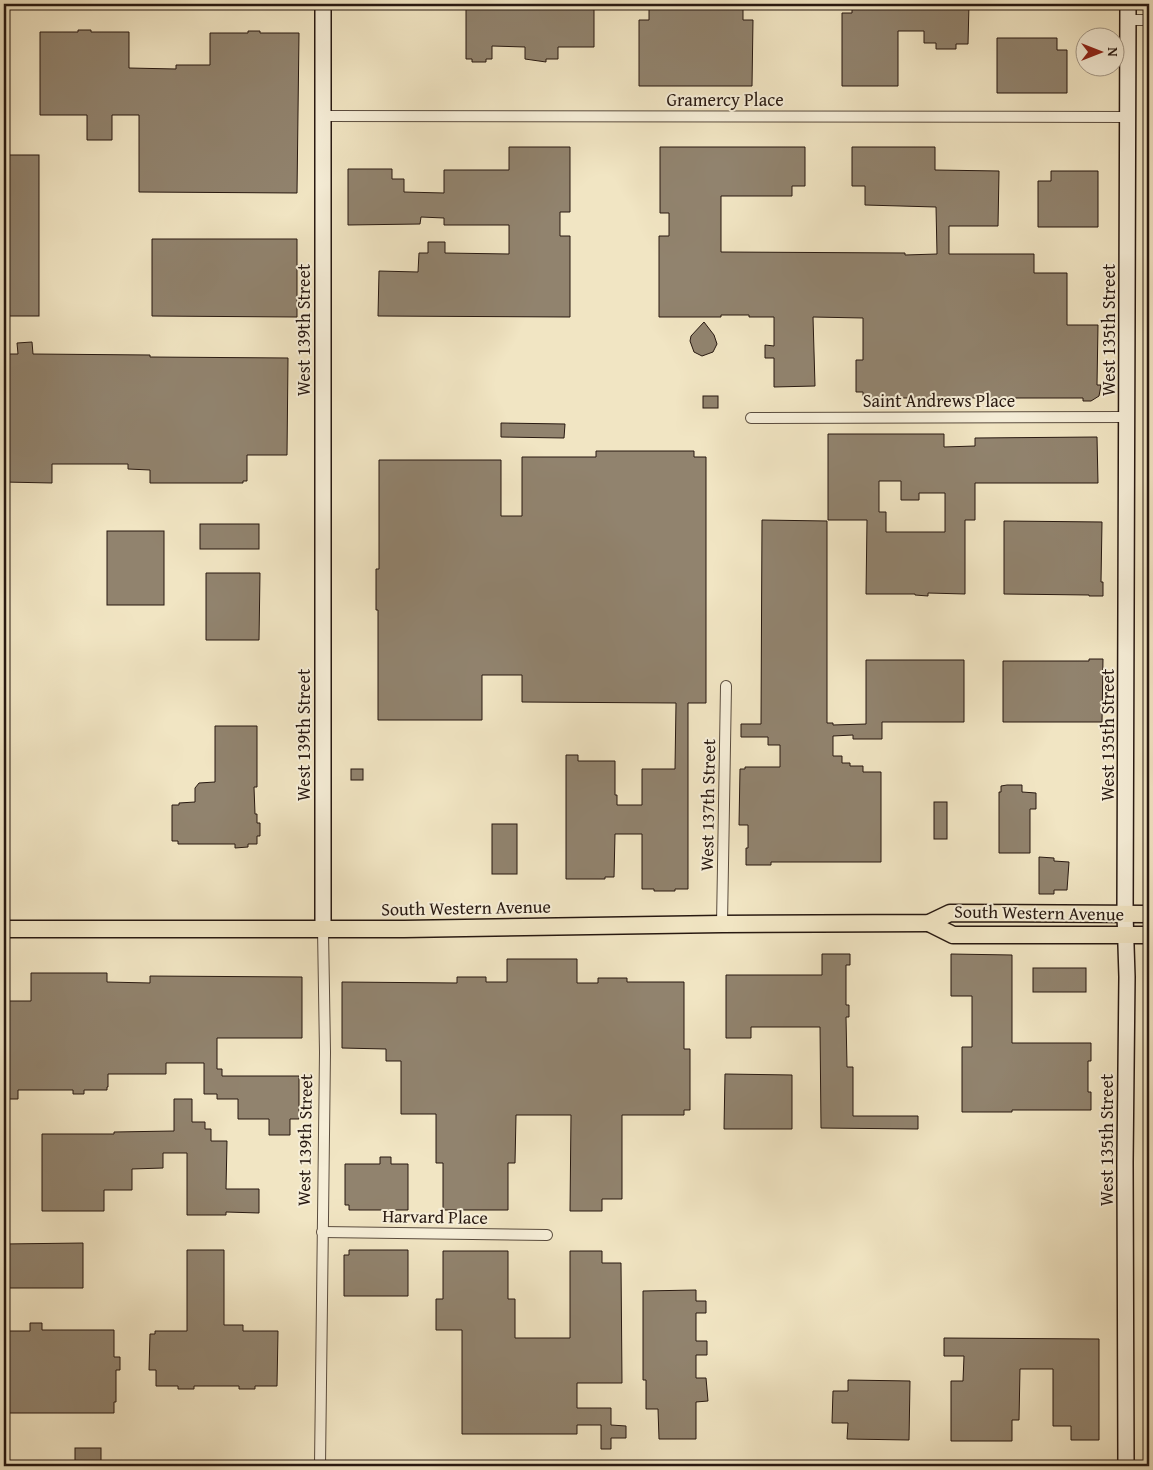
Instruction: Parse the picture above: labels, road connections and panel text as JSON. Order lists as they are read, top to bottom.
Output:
{
  "streets": {
    "main road": ["South Western Avenue"],
    "street": [
      "Gramercy Place",
      "West 139th Street",
      "West 135th Street",
      "Saint Andrews Place",
      "West 137th Street",
      "Harvard Place"
    ]
  },
  "crossings": [
    ["Gramercy Place", "West 139th Street"],
    ["Gramercy Place", "West 135th Street"],
    ["West 139th Street", "South Western Avenue"],
    ["West 139th Street", "Harvard Place"],
    ["West 135th Street", "Saint Andrews Place"],
    ["West 135th Street", "South Western Avenue"],
    ["West 137th Street", "South Western Avenue"]
  ],
  "north": "right"
}
